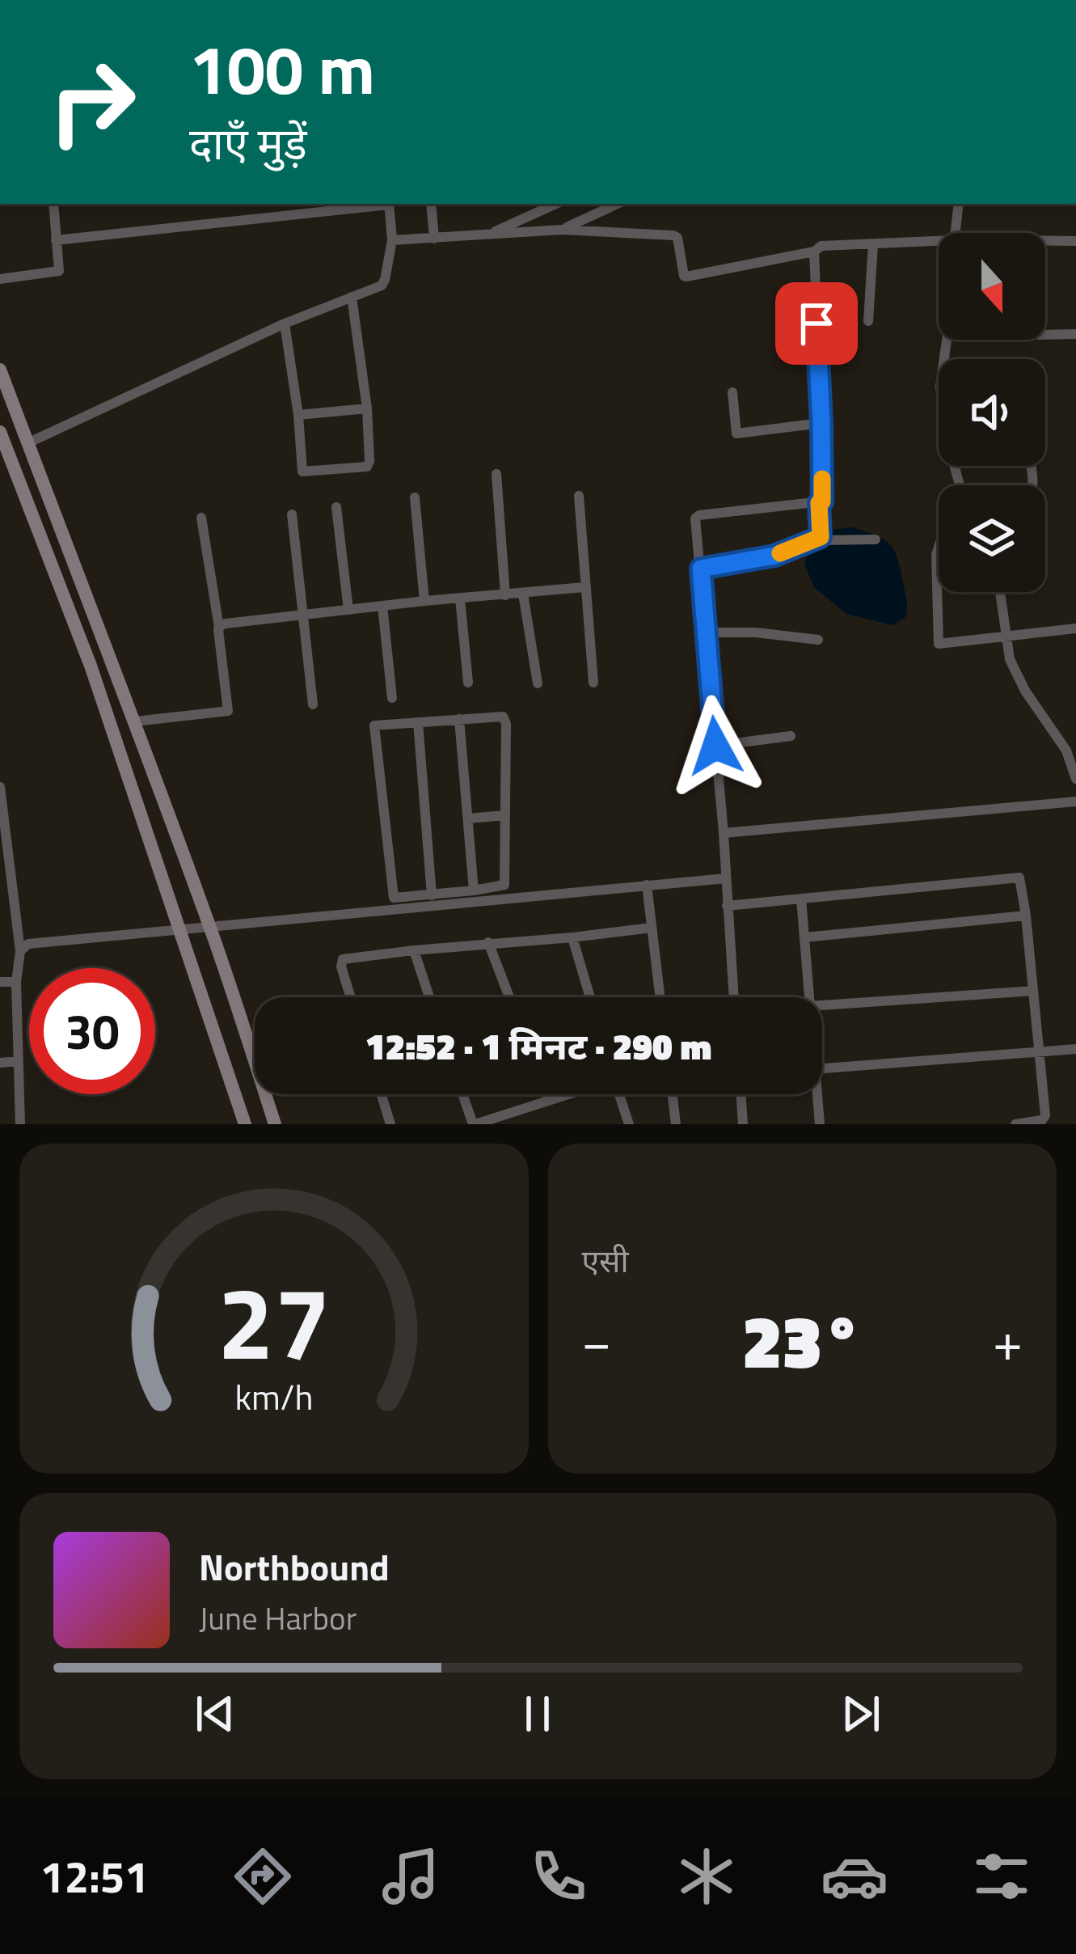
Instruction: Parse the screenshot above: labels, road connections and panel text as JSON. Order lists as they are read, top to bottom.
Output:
{
  "north": "bottom",
  "page": {
    "turn": ["100 m", "दाएँ मुड़ें"],
    "limit": "30",
    "trip": "12:52 · 1 मिनट · 290 m",
    "tile": "एसी",
    "heat": ["−", "23°", "+"],
    "song": ["Northbound", "June Harbor"],
    "tabs": "12:51",
    "gauge": ["27", "km/h"]
  }
}
